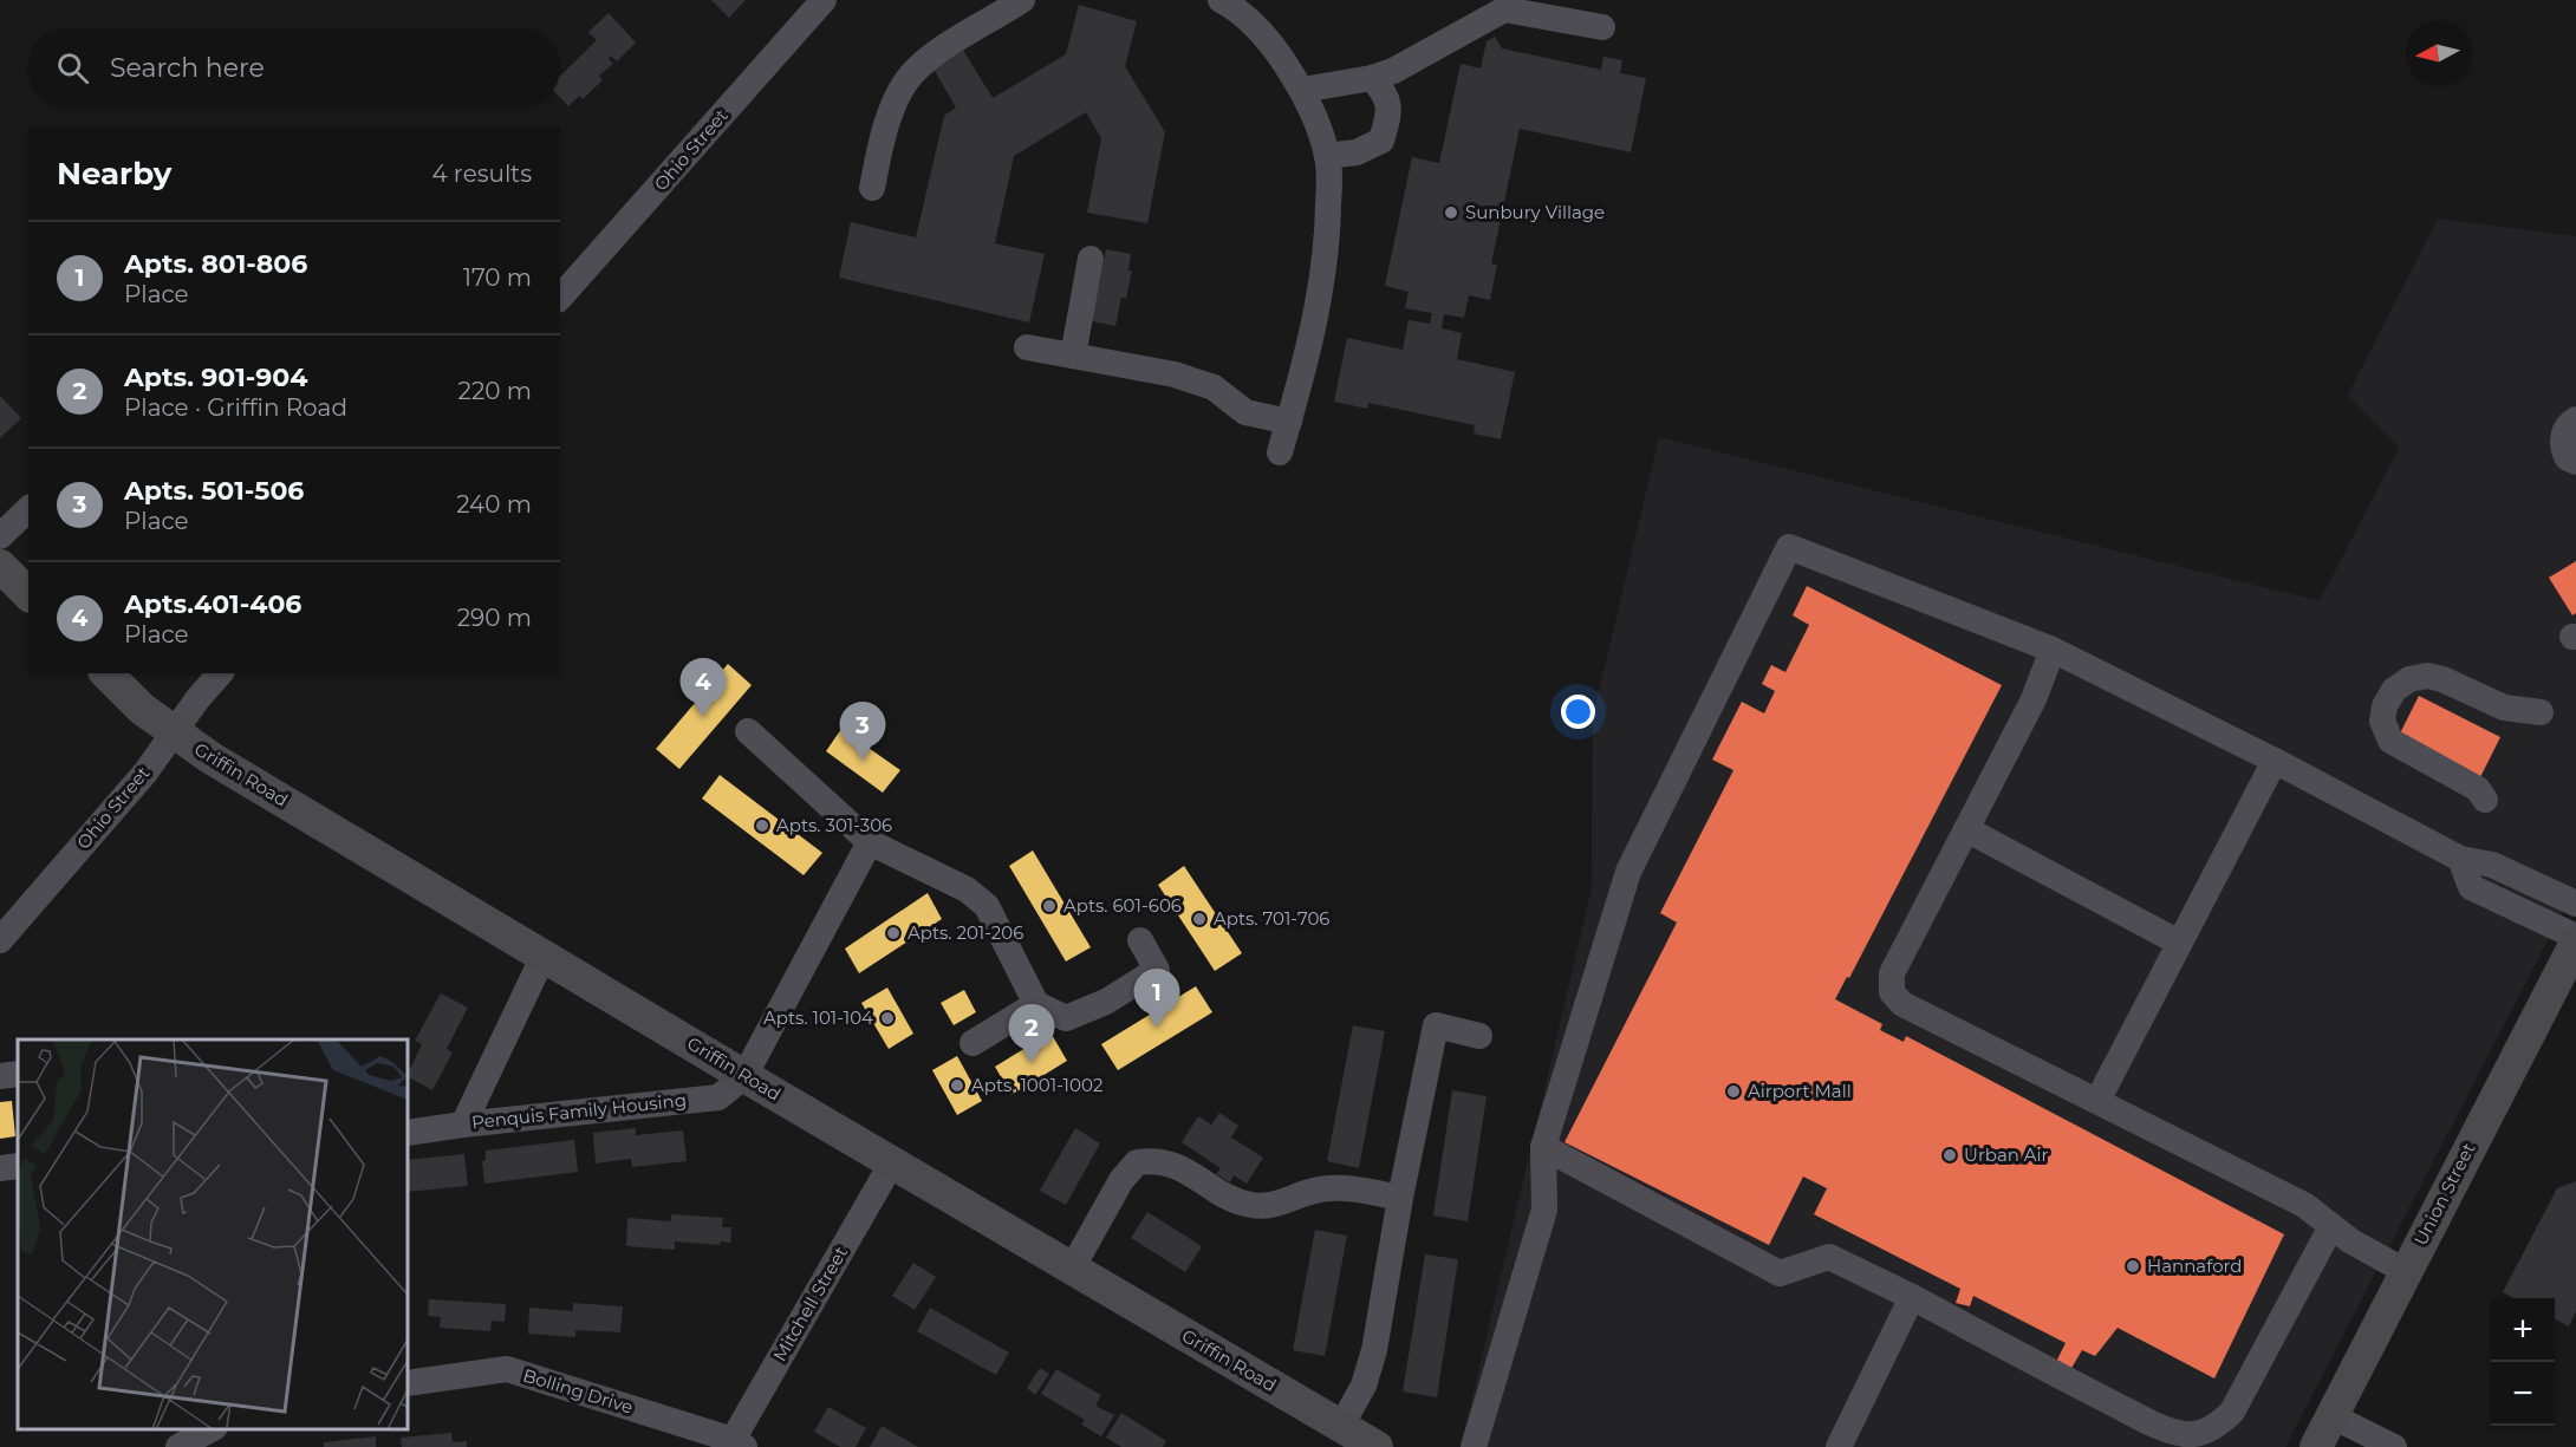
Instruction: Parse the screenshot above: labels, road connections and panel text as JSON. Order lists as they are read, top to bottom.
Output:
{
  "streets": {
    "main road": ["Griffin Road", "Union Street"],
    "street": [
      "Ohio Street",
      "Penquis Family Housing",
      "Mitchell Street",
      "Bolling Drive"
    ]
  },
  "crossings": [
    ["Ohio Street", "Griffin Road"],
    ["Griffin Road", "Penquis Family Housing"],
    ["Griffin Road", "Mitchell Street"],
    ["Mitchell Street", "Bolling Drive"]
  ],
  "places": [
    "Sunbury Village",
    "Apts. 301-306",
    "Apts. 601-606",
    "Apts. 701-706",
    "Apts. 201-206",
    "Apts. 101-104",
    "Apts. 1001-1002",
    "Airport Mall",
    "Urban Air",
    "Hannaford"
  ],
  "north": "left",
  "page": {
    "search": "Search here",
    "heading": ["Nearby", "4 results"],
    "list": [
      {
        "mark": "1",
        "name": "Apts. 801-806",
        "note": "Place",
        "value": "170 m"
      },
      {
        "mark": "2",
        "name": "Apts. 901-904",
        "note": "Place · Griffin Road",
        "value": "220 m"
      },
      {
        "mark": "3",
        "name": "Apts. 501-506",
        "note": "Place",
        "value": "240 m"
      },
      {
        "mark": "4",
        "name": "Apts.401-406",
        "note": "Place",
        "value": "290 m"
      }
    ],
    "pins": [
      "4",
      "3",
      "1",
      "2"
    ],
    "map_buttons": ["+", "−"]
  }
}
